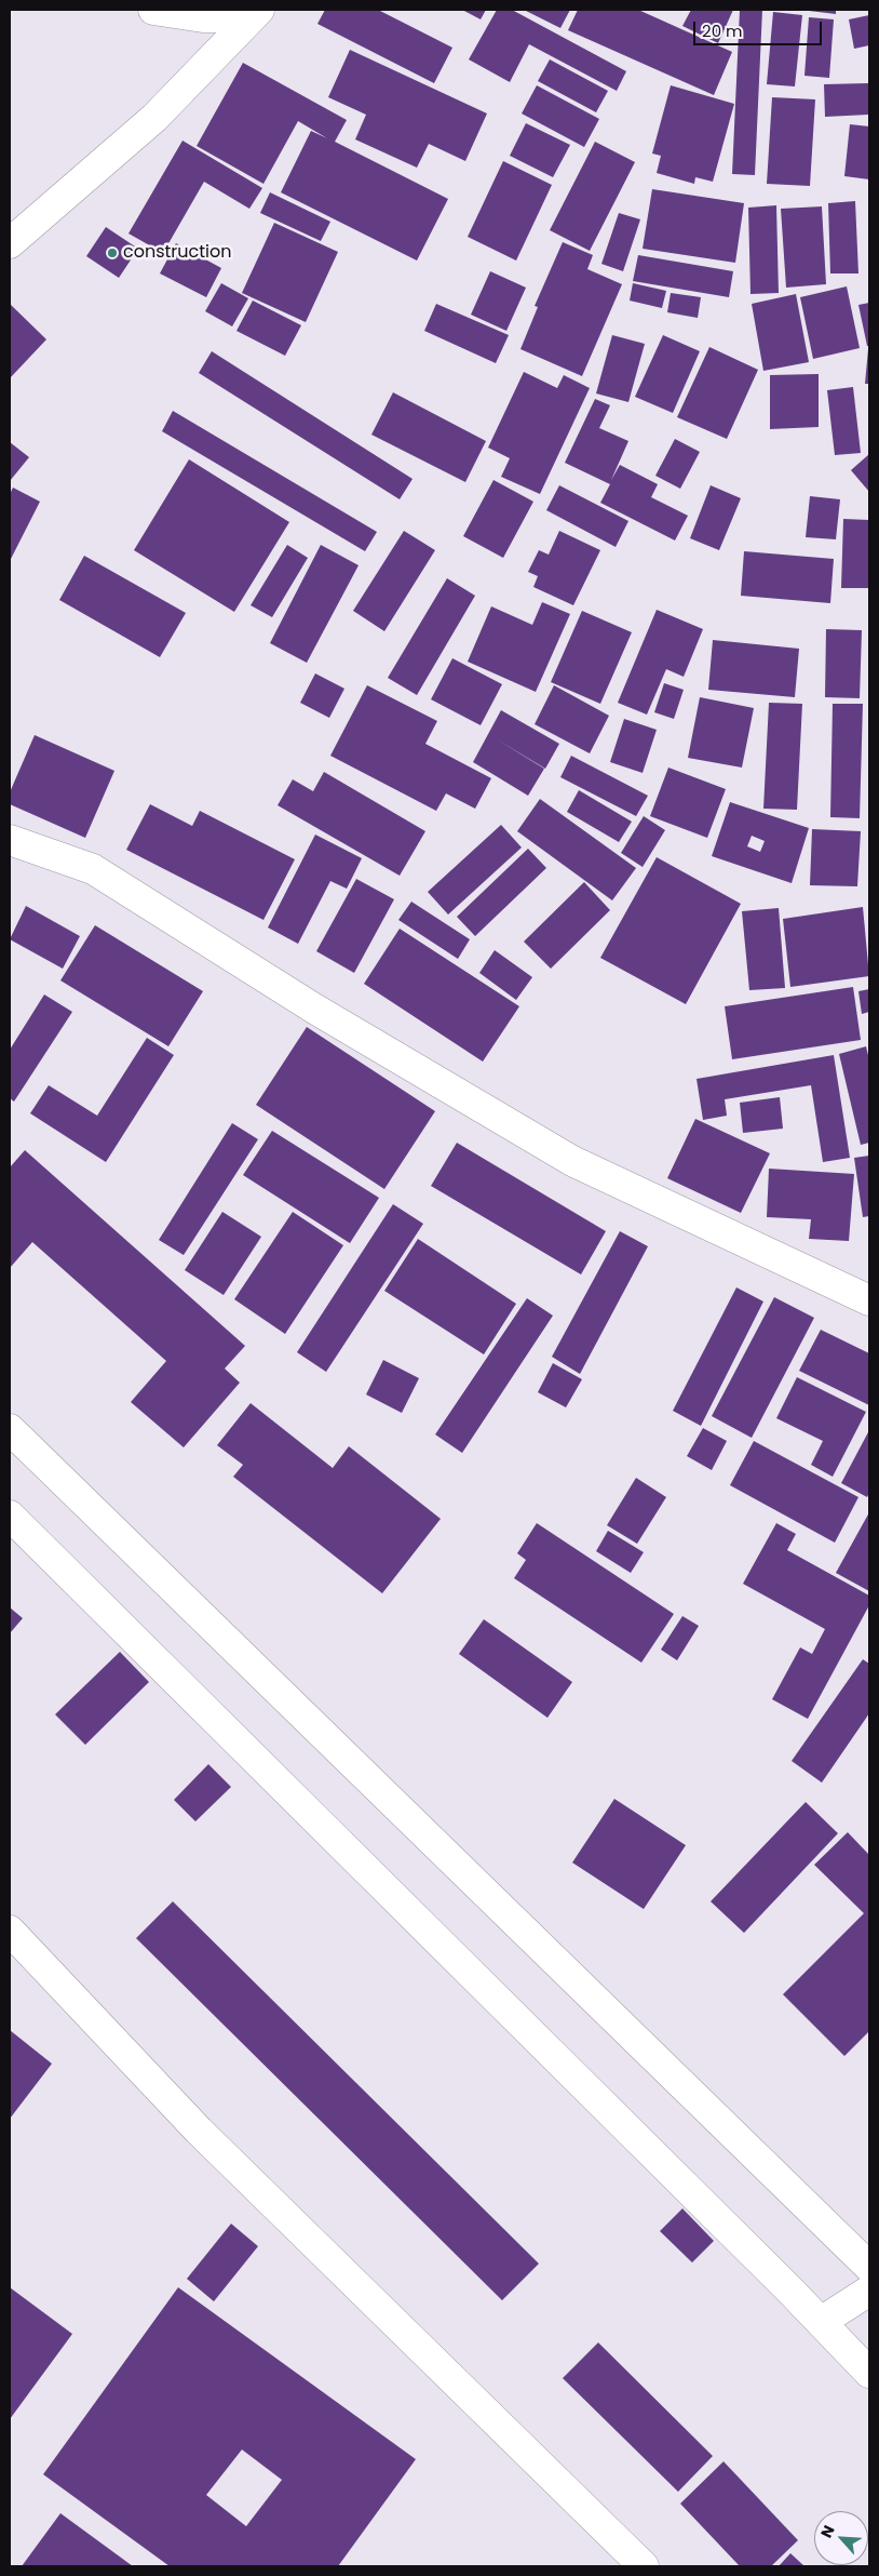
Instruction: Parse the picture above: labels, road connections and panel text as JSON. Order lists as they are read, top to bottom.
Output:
{
  "places": ["construction"],
  "scale_bar": "20 m",
  "north": "top left"
}
